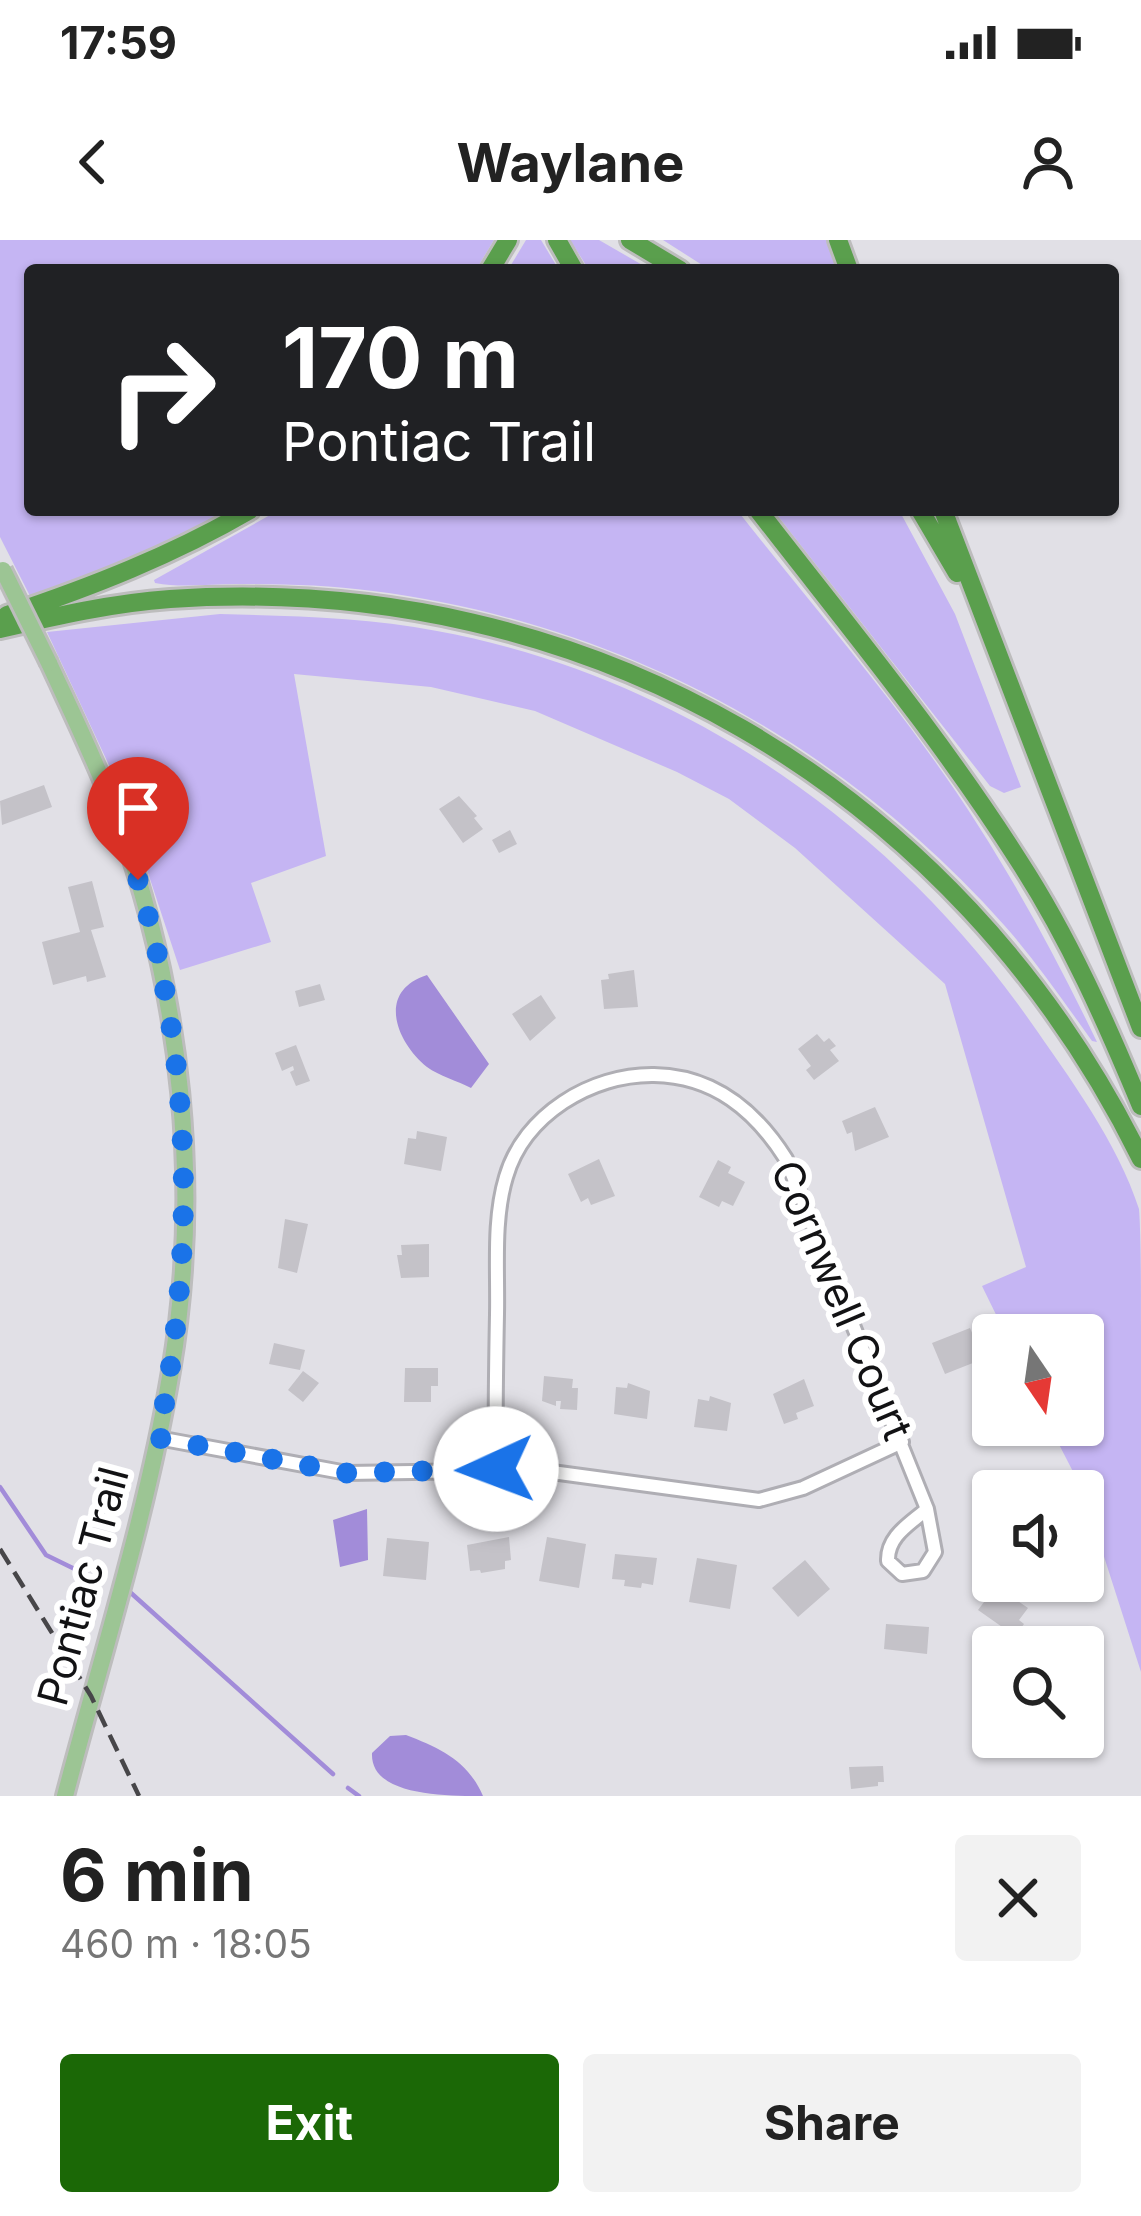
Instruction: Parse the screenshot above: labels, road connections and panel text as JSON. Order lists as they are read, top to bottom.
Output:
{
  "streets": {
    "main road": ["Pontiac Trail"],
    "street": ["Cornwell Court"]
  },
  "north": "bottom",
  "page": {
    "status": "17:59",
    "header": "Waylane",
    "turn": ["170 m", "Pontiac Trail"],
    "heading": ["6 min", "460 m · 18:05"],
    "buttons": ["Exit", "Share"]
  }
}
